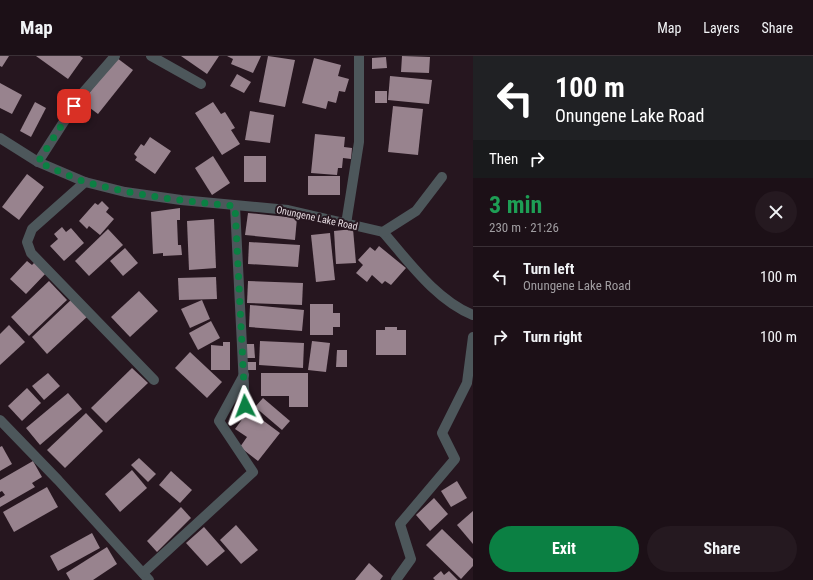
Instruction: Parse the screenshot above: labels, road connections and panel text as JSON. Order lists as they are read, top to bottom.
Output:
{
  "streets": {
    "street": ["Onungene Lake Road"]
  },
  "page": {
    "header": "Map",
    "nav": ["Map", "Layers", "Share"],
    "turn": ["100 m", "Onungene Lake Road"],
    "then": "Then",
    "heading": ["3 min", "230 m · 21:26"],
    "list": [
      {
        "name": "Turn left",
        "note": "Onungene Lake Road",
        "value": "100 m"
      },
      {
        "name": "Turn right",
        "value": "100 m"
      }
    ],
    "buttons": ["Exit", "Share"]
  }
}
